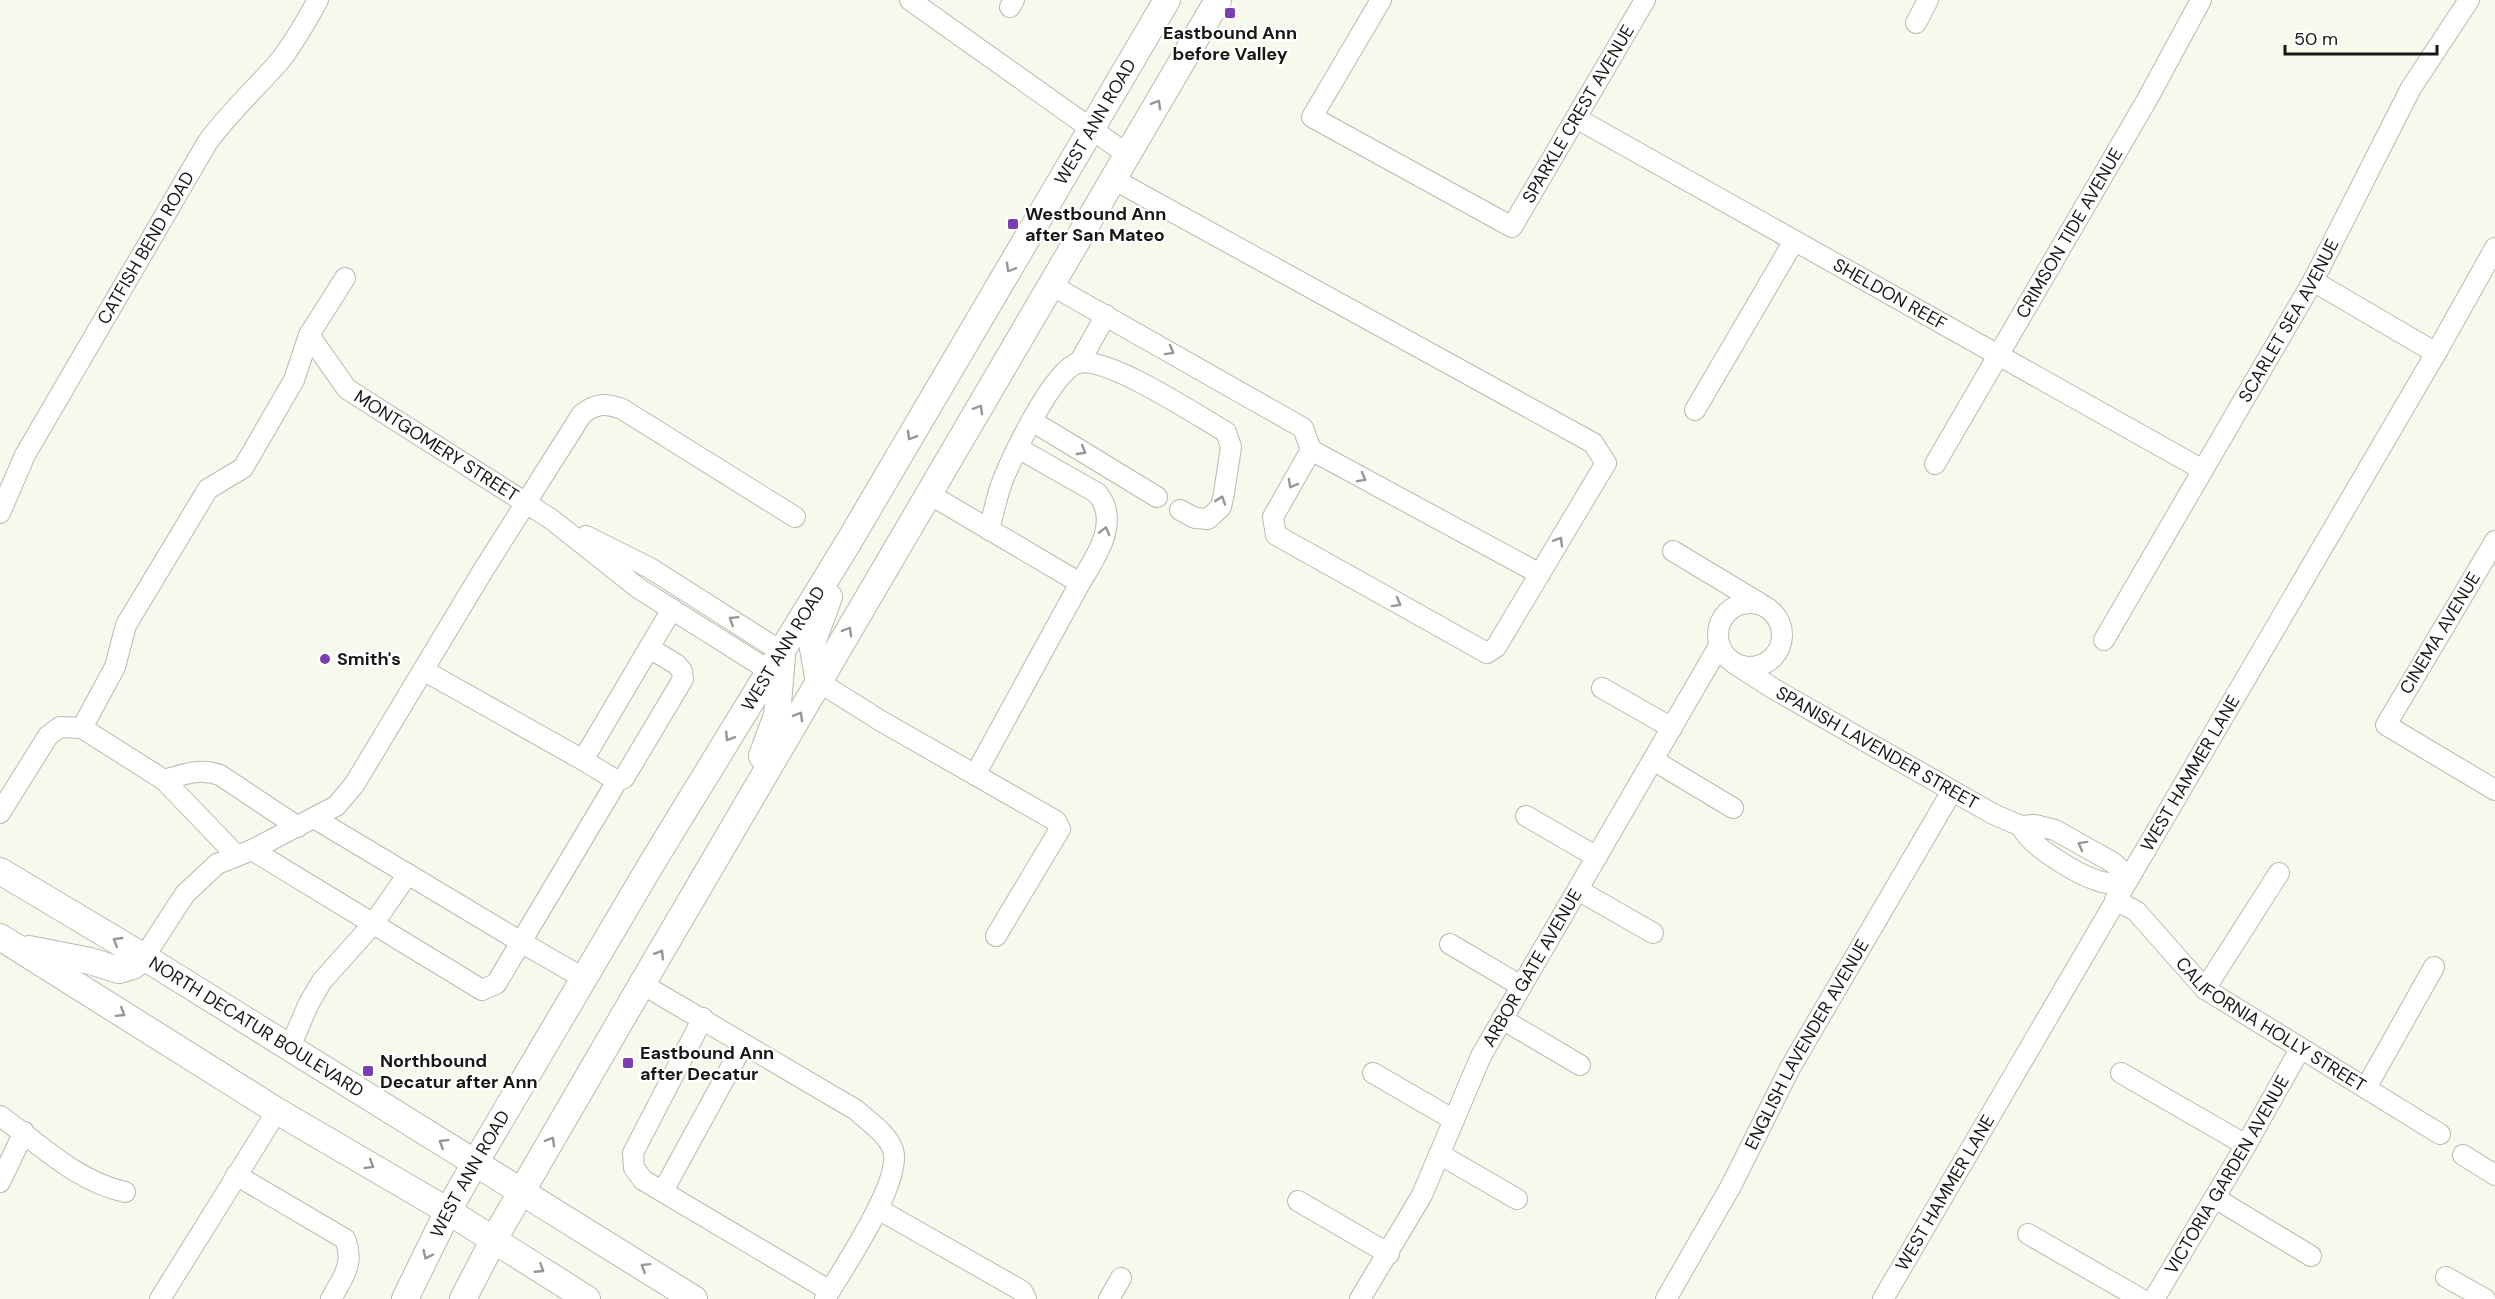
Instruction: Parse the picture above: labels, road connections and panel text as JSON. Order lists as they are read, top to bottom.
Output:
{
  "streets": {
    "main road": ["WEST ANN ROAD", "NORTH DECATUR BOULEVARD"],
    "street": [
      "SPARKLE CREST AVENUE",
      "CRIMSON TIDE AVENUE",
      "CATFISH BEND ROAD",
      "SHELDON REEF",
      "SCARLET SEA AVENUE",
      "MONTGOMERY STREET",
      "CINEMA AVENUE",
      "SPANISH LAVENDER STREET",
      "WEST HAMMER LANE",
      "ARBOR GATE AVENUE",
      "CALIFORNIA HOLLY STREET",
      "ENGLISH LAVENDER AVENUE",
      "VICTORIA GARDEN AVENUE"
    ]
  },
  "crossings": [
    ["SPARKLE CREST AVENUE", "SHELDON REEF"],
    ["WEST ANN ROAD", "MONTGOMERY STREET"],
    ["WEST ANN ROAD", "NORTH DECATUR BOULEVARD"],
    ["CRIMSON TIDE AVENUE", "SHELDON REEF"],
    ["SHELDON REEF", "SCARLET SEA AVENUE"],
    ["SPANISH LAVENDER STREET", "WEST HAMMER LANE"],
    ["SPANISH LAVENDER STREET", "ARBOR GATE AVENUE"],
    ["SPANISH LAVENDER STREET", "ENGLISH LAVENDER AVENUE"],
    ["WEST HAMMER LANE", "CALIFORNIA HOLLY STREET"],
    ["CALIFORNIA HOLLY STREET", "VICTORIA GARDEN AVENUE"]
  ],
  "places": {
    "transit": [
      "Eastbound Ann before Valley",
      "Westbound Ann after San Mateo",
      "Eastbound Ann after Decatur",
      "Northbound Decatur after Ann"
    ],
    "other": ["Smith's"]
  },
  "scale_bar": "50 m"
}
